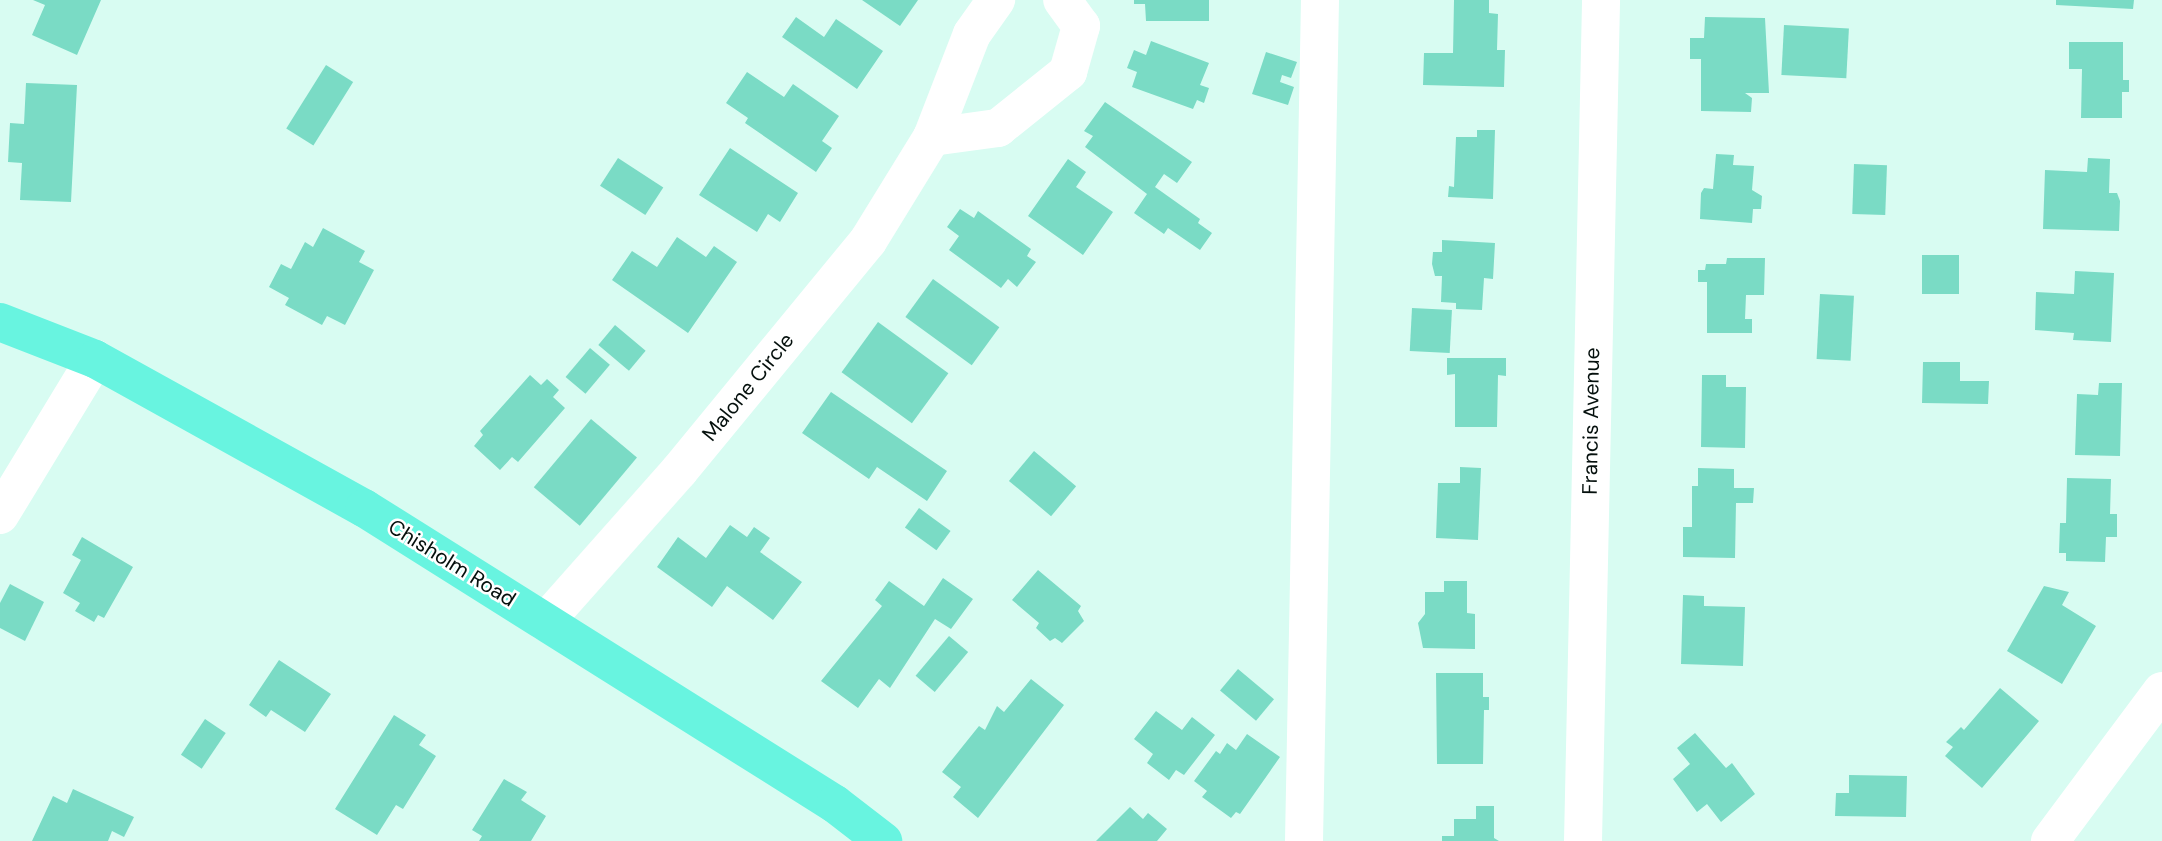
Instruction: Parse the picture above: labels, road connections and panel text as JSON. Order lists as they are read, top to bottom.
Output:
{
  "streets": {
    "main road": ["Chisholm Road"],
    "street": ["Malone Circle", "Francis Avenue"]
  },
  "crossings": [
    ["Malone Circle", "Chisholm Road"]
  ]
}
